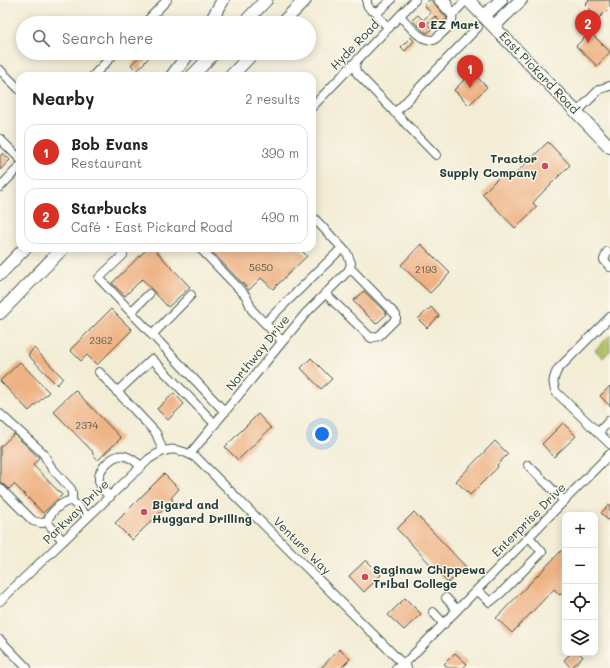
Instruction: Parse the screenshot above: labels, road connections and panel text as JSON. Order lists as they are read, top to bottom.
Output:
{
  "streets": {
    "highway": ["East Pickard Road"],
    "street": [
      "Hyde Road",
      "Northway Drive",
      "Parkway Drive",
      "Enterprise Drive",
      "Venture Way"
    ]
  },
  "crossings": [
    ["Northway Drive", "Venture Way"],
    ["Parkway Drive", "Venture Way"],
    ["Enterprise Drive", "Venture Way"]
  ],
  "places": [
    "EZ Mart",
    "Tractor Supply Company",
    "Bigard and Huggard Drilling",
    "Saginaw Chippewa Tribal College"
  ],
  "house_numbers": [
    "5650",
    "2193",
    "2362",
    "2374"
  ],
  "page": {
    "pins": ["2", "1"],
    "search": "Search here",
    "heading": ["Nearby", "2 results"],
    "list": [
      {
        "mark": "1",
        "name": "Bob Evans",
        "note": "Restaurant",
        "value": "390 m"
      },
      {
        "mark": "2",
        "name": "Starbucks",
        "note": "Café · East Pickard Road",
        "value": "490 m"
      }
    ],
    "map_buttons": ["+", "−"]
  }
}
